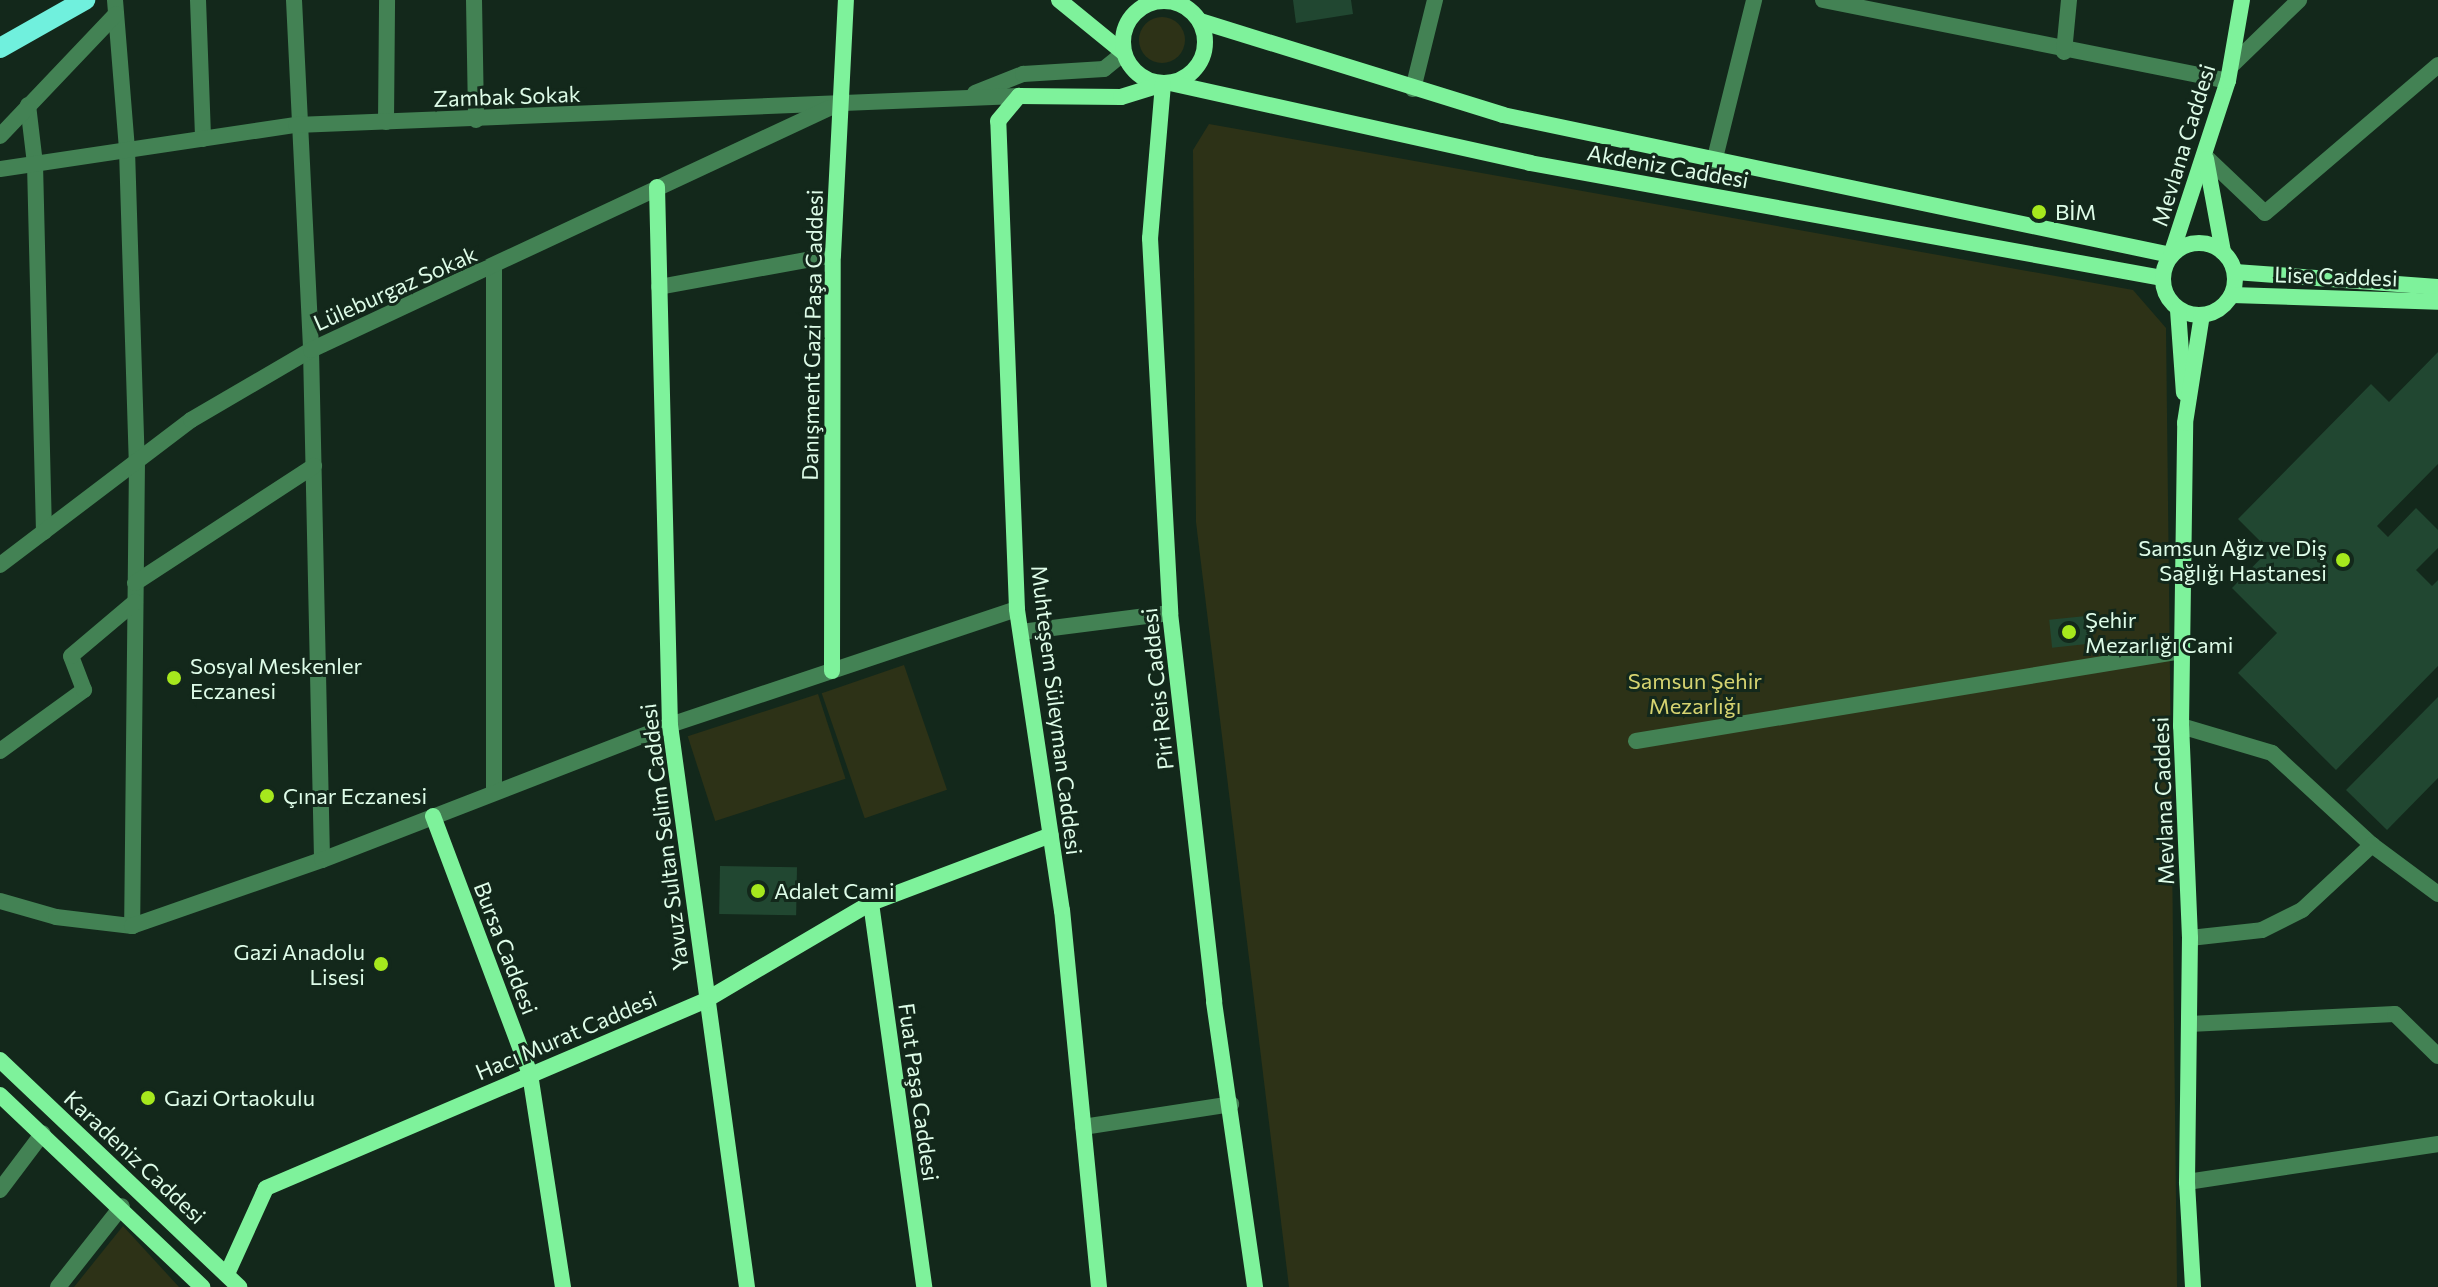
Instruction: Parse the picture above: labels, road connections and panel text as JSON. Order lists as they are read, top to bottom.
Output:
{
  "streets": {
    "street": [
      "Zambak Sokak",
      "Mevlana Caddesi",
      "Akdeniz Caddesi",
      "Lise Caddesi",
      "Lüleburgaz Sokak",
      "Danışment Gazi Paşa Caddesi",
      "Piri Reis Caddesi",
      "Muhteşem Süleyman Caddesi",
      "Yavuz Sultan Selim Caddesi",
      "Bursa Caddesi",
      "Hacı Murat Caddesi",
      "Fuat Paşa Caddesi",
      "Karadeniz Caddesi"
    ]
  },
  "crossings": [
    ["Zambak Sokak", "Lüleburgaz Sokak"],
    ["Zambak Sokak", "Danışment Gazi Paşa Caddesi"],
    ["Zambak Sokak", "Muhteşem Süleyman Caddesi"],
    ["Mevlana Caddesi", "Akdeniz Caddesi"],
    ["Mevlana Caddesi", "Lise Caddesi"],
    ["Akdeniz Caddesi", "Lise Caddesi"],
    ["Akdeniz Caddesi", "Piri Reis Caddesi"],
    ["Lüleburgaz Sokak", "Danışment Gazi Paşa Caddesi"],
    ["Lüleburgaz Sokak", "Yavuz Sultan Selim Caddesi"],
    ["Muhteşem Süleyman Caddesi", "Hacı Murat Caddesi"],
    ["Yavuz Sultan Selim Caddesi", "Hacı Murat Caddesi"],
    ["Bursa Caddesi", "Hacı Murat Caddesi"],
    ["Hacı Murat Caddesi", "Fuat Paşa Caddesi"],
    ["Hacı Murat Caddesi", "Karadeniz Caddesi"]
  ],
  "parks": ["Samsun Şehir Mezarlığı"],
  "places": [
    "BİM",
    "Samsun Ağız ve Diş Sağlığı Hastanesi",
    "Şehir Mezarlığı Cami",
    "Sosyal Meskenler Eczanesi",
    "Çınar Eczanesi",
    "Adalet Cami",
    "Gazi Anadolu Lisesi",
    "Gazi Ortaokulu"
  ]
}
